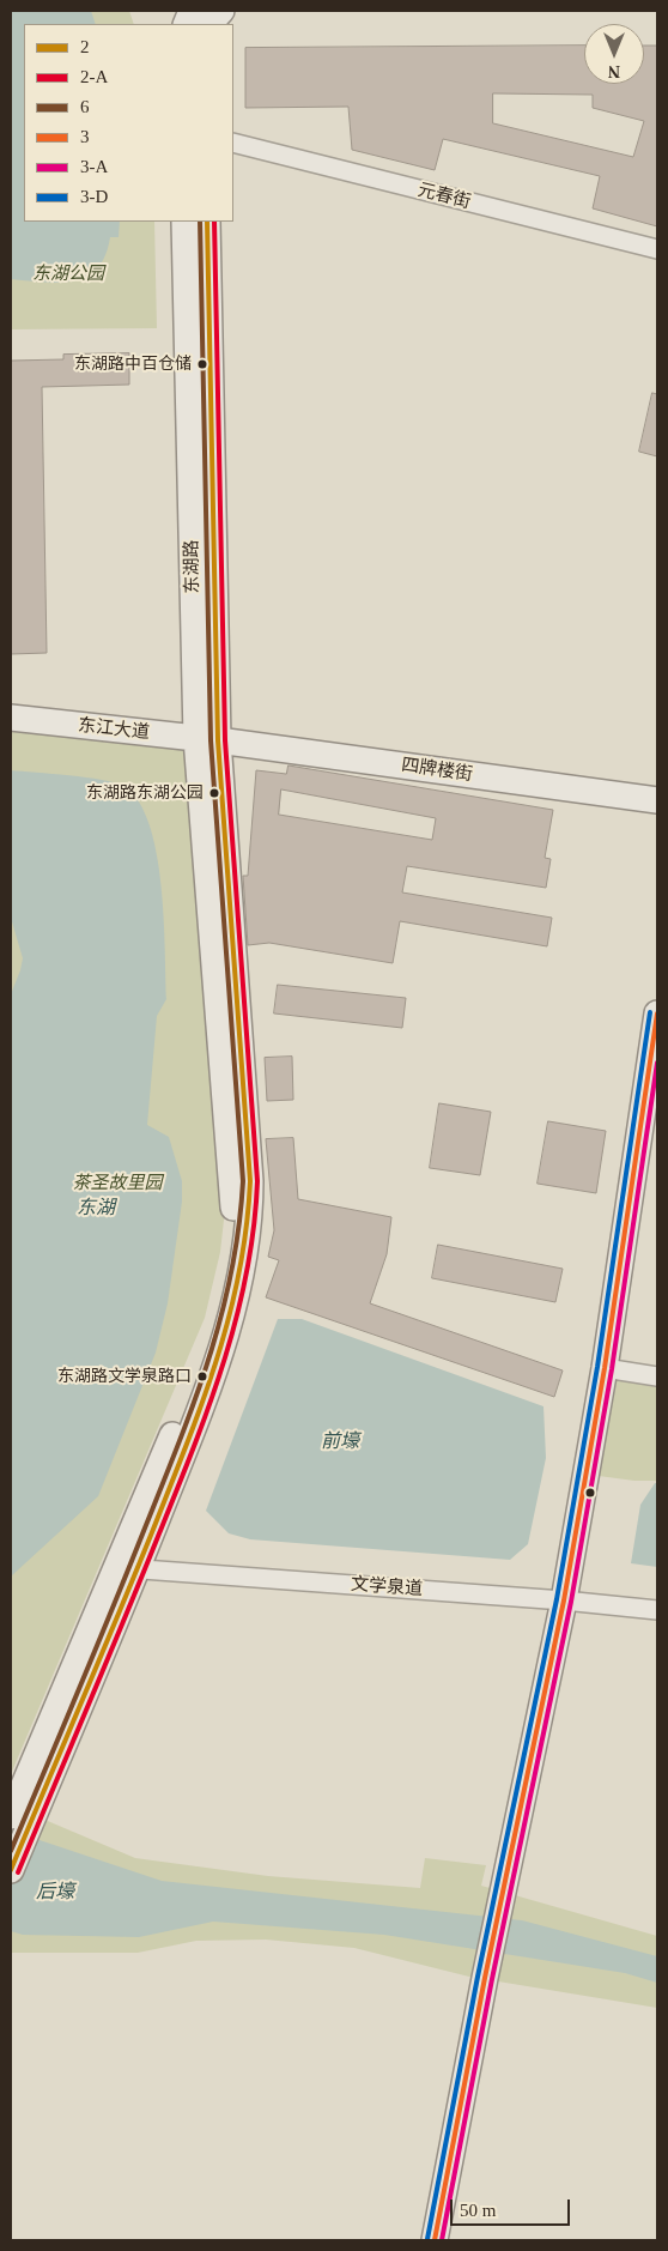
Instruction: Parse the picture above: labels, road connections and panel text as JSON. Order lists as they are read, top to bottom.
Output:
{
  "streets": {
    "main road": ["东湖路", "东江大道", "四牌楼街"],
    "street": ["元春街", "文学泉道"]
  },
  "crossings": [
    ["东湖路", "东江大道"],
    ["东湖路", "四牌楼街"],
    ["东湖路", "文学泉道"],
    ["东江大道", "四牌楼街"]
  ],
  "water": ["东湖", "前壕", "后壕"],
  "parks": ["东湖公园", "茶圣故里园"],
  "places": ["东湖路中百仓储", "东湖路东湖公园", "东湖路文学泉路口"],
  "lines": [
    "transit line 2",
    "transit line 2-A",
    "transit line 6",
    "transit line 3-D",
    "transit line 3",
    "transit line 3-A"
  ],
  "legend": [
    "2",
    "2-A",
    "6",
    "3",
    "3-A",
    "3-D"
  ],
  "scale_bar": "50 m",
  "north": "bottom"
}
